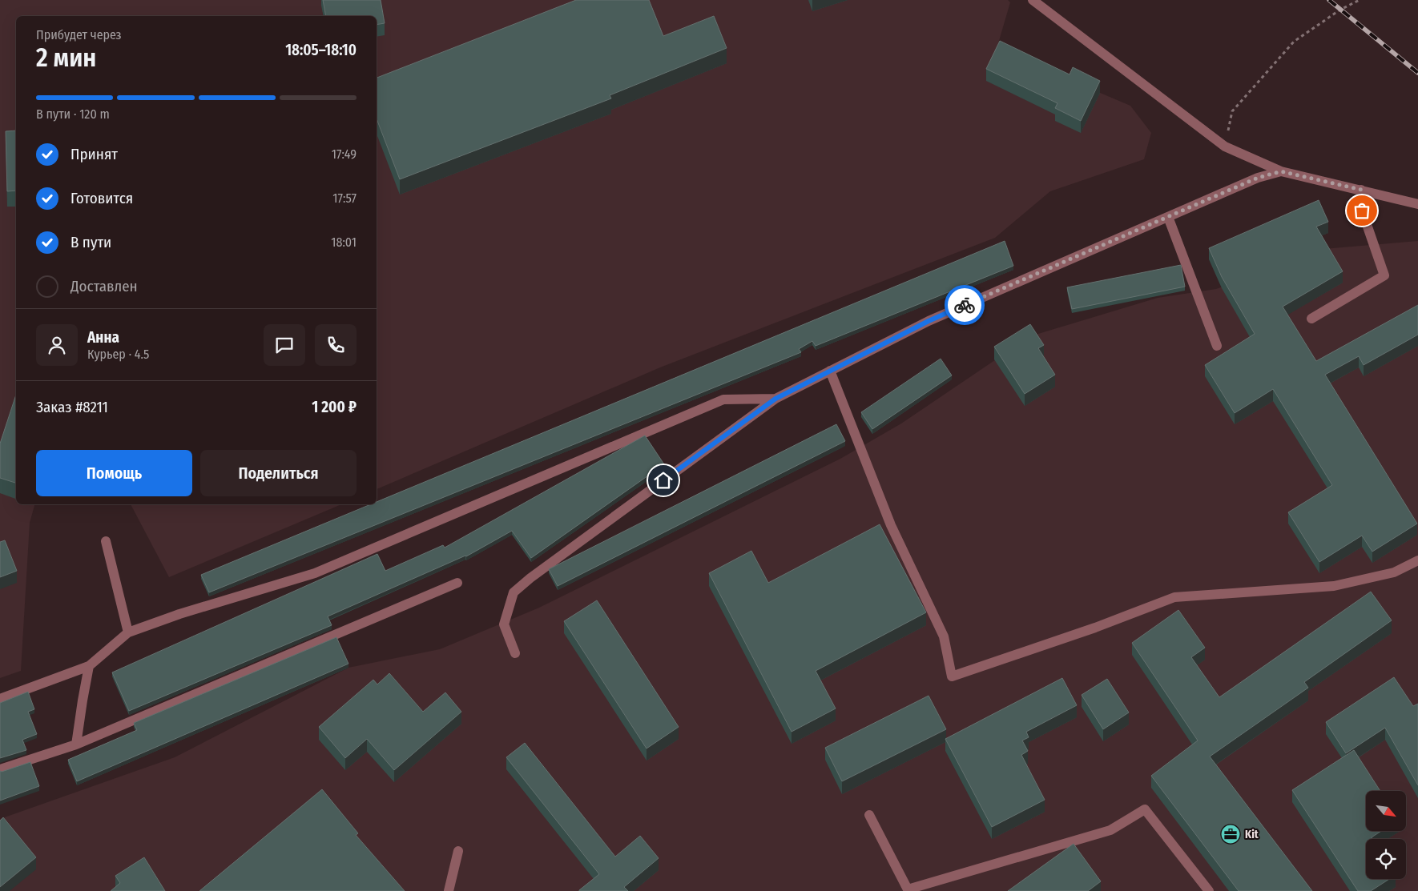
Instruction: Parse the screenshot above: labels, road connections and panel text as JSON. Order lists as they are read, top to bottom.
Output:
{
  "places": {
    "office": ["Kit"]
  },
  "north": "bottom right",
  "page": {
    "heading": ["2 мин", "Прибудет через", "18:05–18:10"],
    "panel": [
      "Анна",
      "Курьер · 4.5",
      "Заказ #8211",
      "1 200 ₽"
    ],
    "bar": "В пути · 120 m",
    "list": [
      ["Принят", "17:49"],
      ["Готовится", "17:57"],
      ["В пути", "18:01"],
      "Доставлен"
    ],
    "buttons": ["Помощь", "Поделиться"]
  }
}
